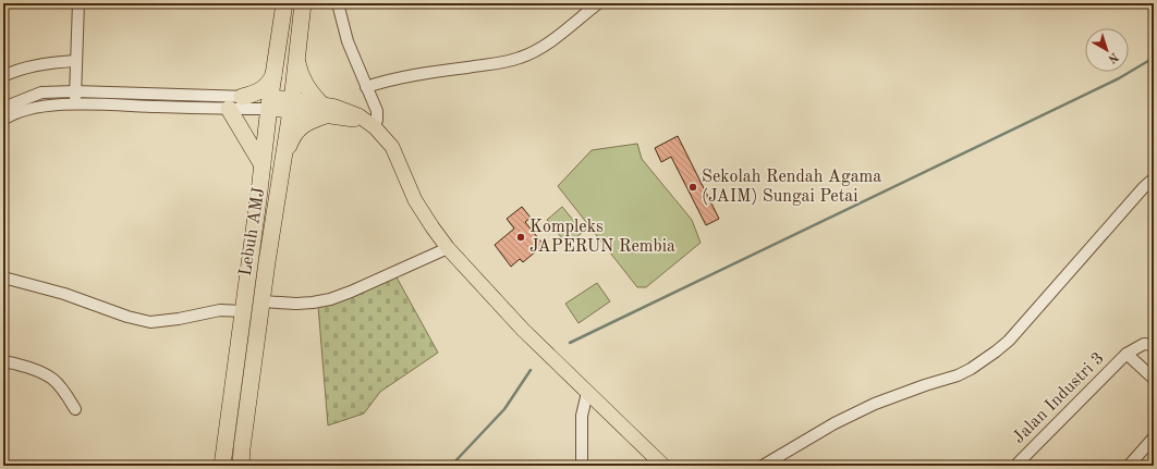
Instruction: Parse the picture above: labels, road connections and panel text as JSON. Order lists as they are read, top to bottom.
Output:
{
  "streets": {
    "highway": ["Lebuh AMJ"],
    "street": ["Jalan Industri 3"]
  },
  "places": ["Sekolah Rendah Agama (JAIM) Sungai Petai", "Kompleks JAPERUN Rembia"],
  "north": "bottom right"
}
